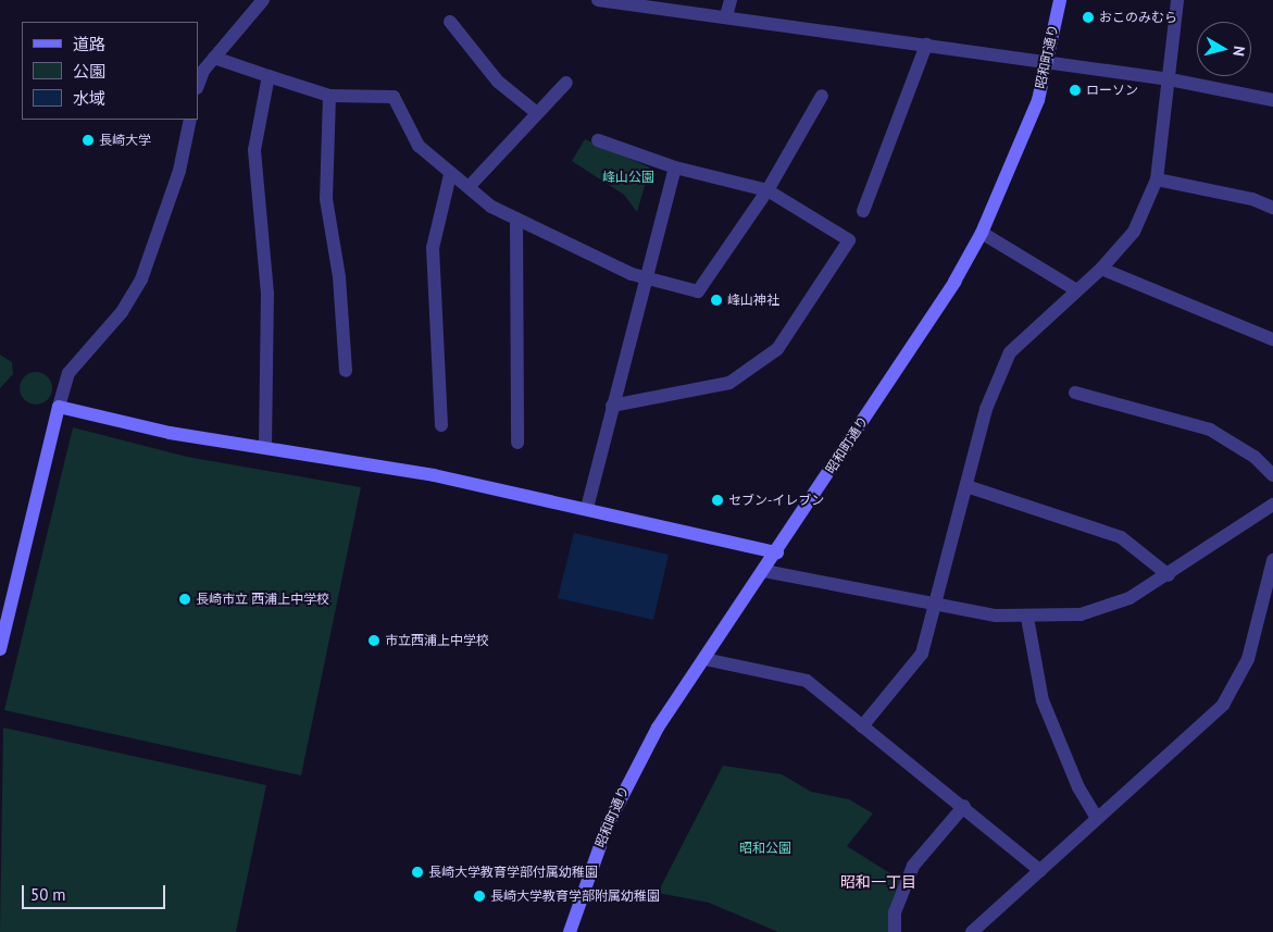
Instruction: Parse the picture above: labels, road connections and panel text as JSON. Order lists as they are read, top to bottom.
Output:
{
  "streets": {
    "street": ["昭和町通り"]
  },
  "districts": ["昭和一丁目"],
  "parks": ["峰山公園", "昭和公園"],
  "places": [
    "おこのみむら",
    "ローソン",
    "長崎大学",
    "峰山神社",
    "セブン-イレブン",
    "長崎市立 西浦上中学校",
    "市立西浦上中学校",
    "長崎大学教育学部付属幼稚園",
    "長崎大学教育学部附属幼稚園"
  ],
  "legend": ["道路", "公園", "水域"],
  "scale_bar": "50 m",
  "north": "right"
}
